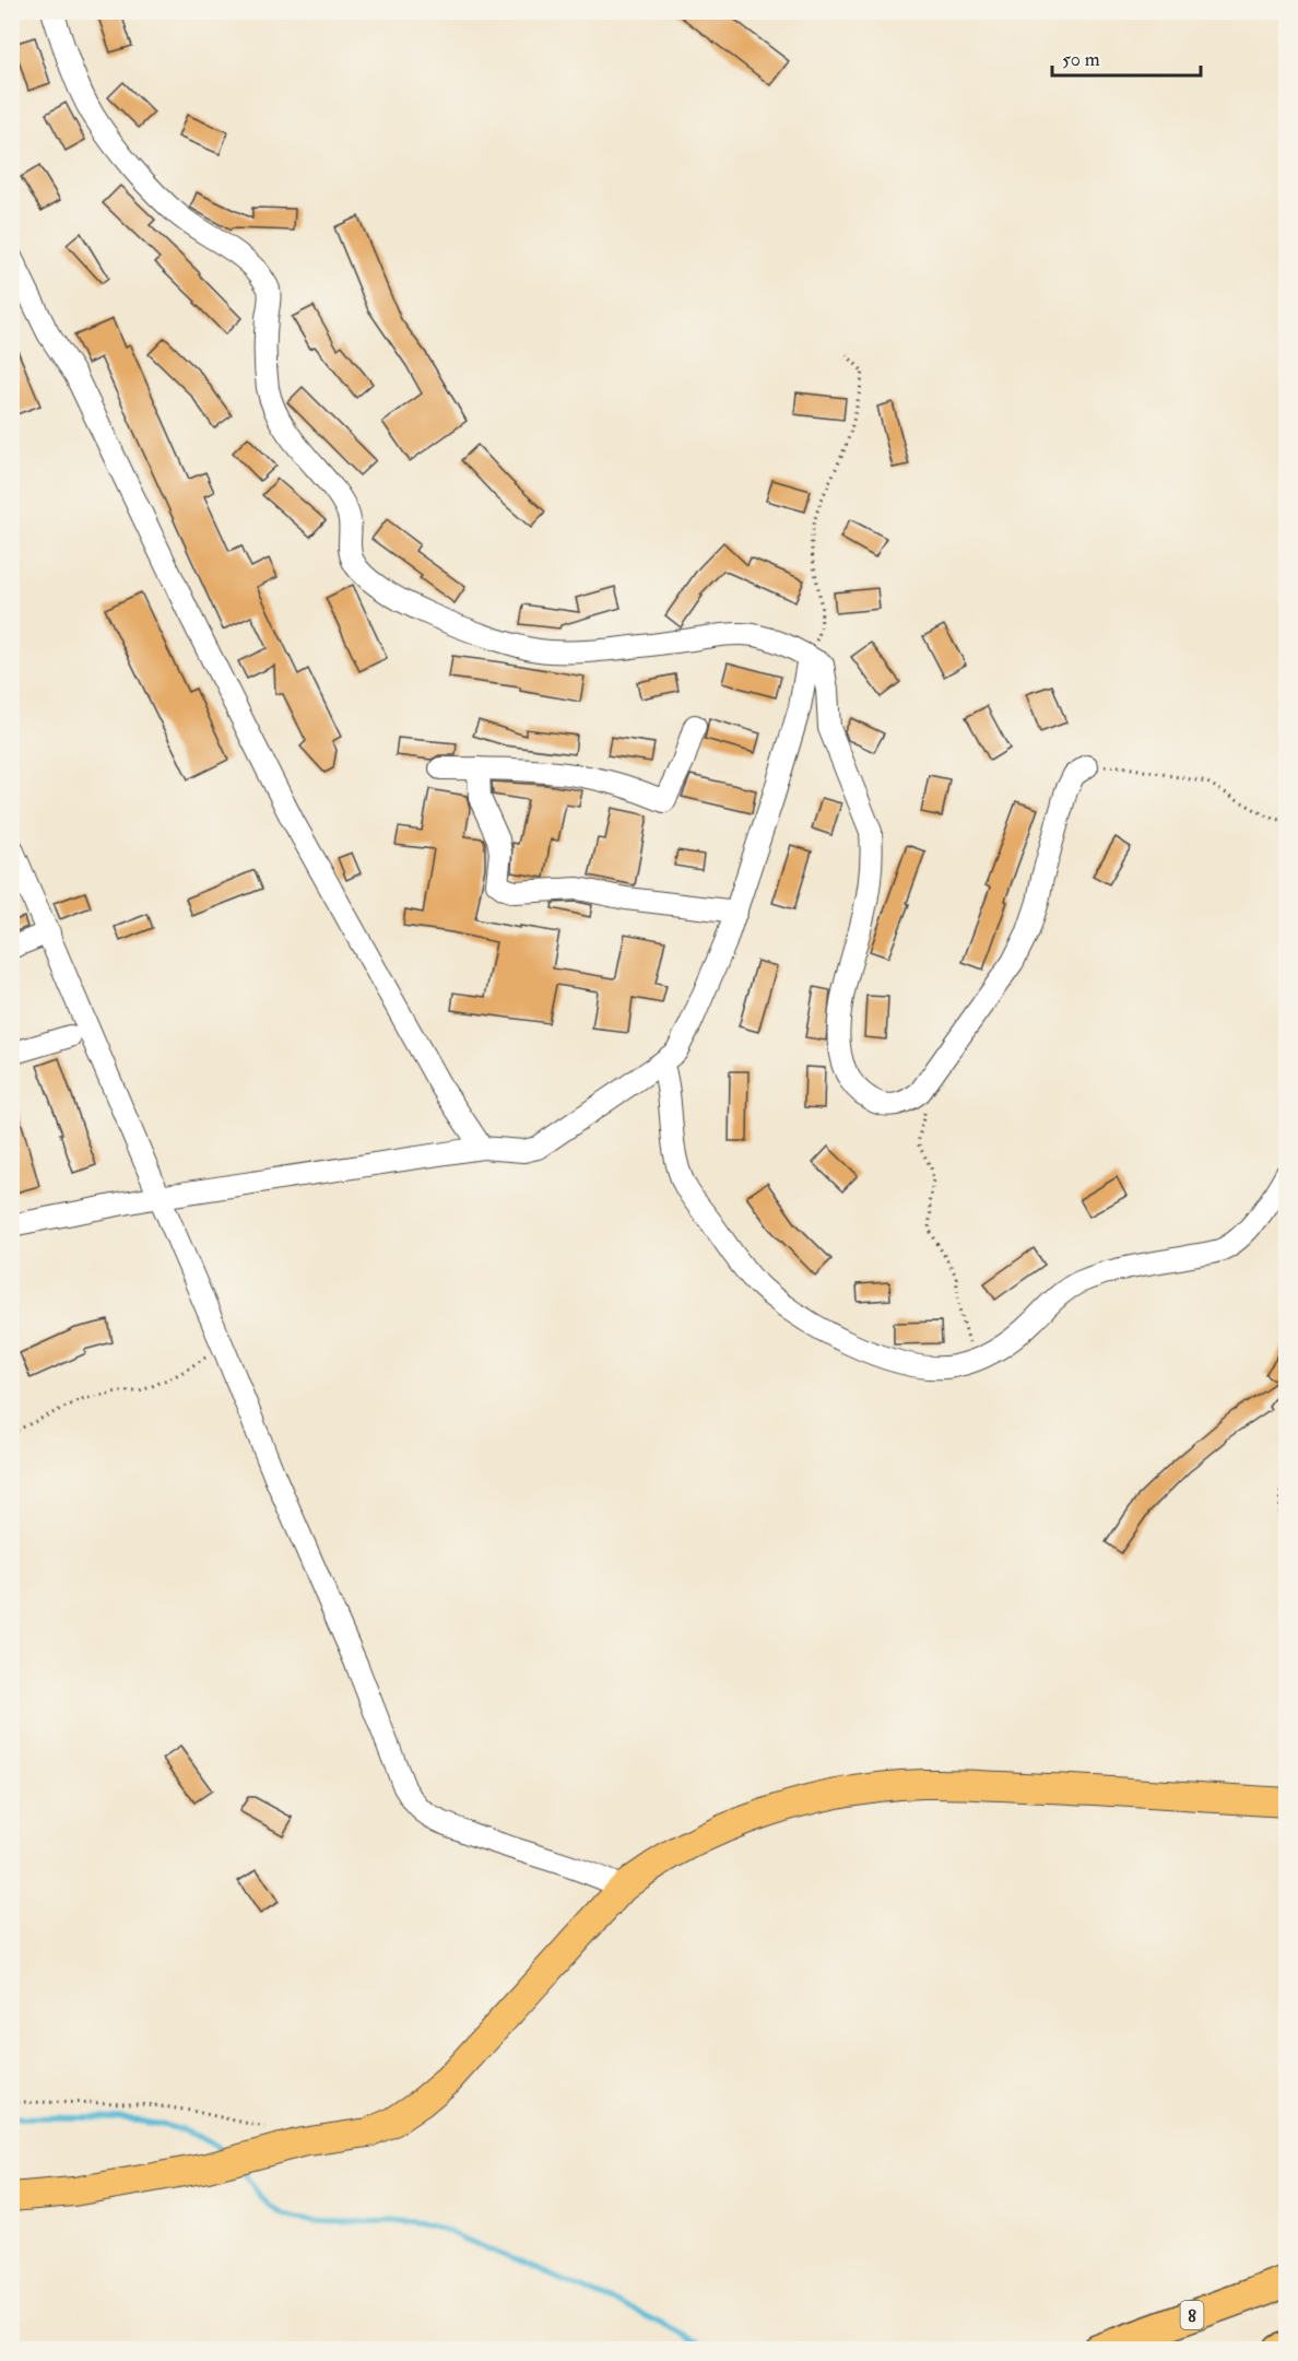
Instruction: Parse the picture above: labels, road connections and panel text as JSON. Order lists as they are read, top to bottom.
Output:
{
  "streets": {
    "highway": ["8"]
  },
  "scale_bar": "50 m"
}
